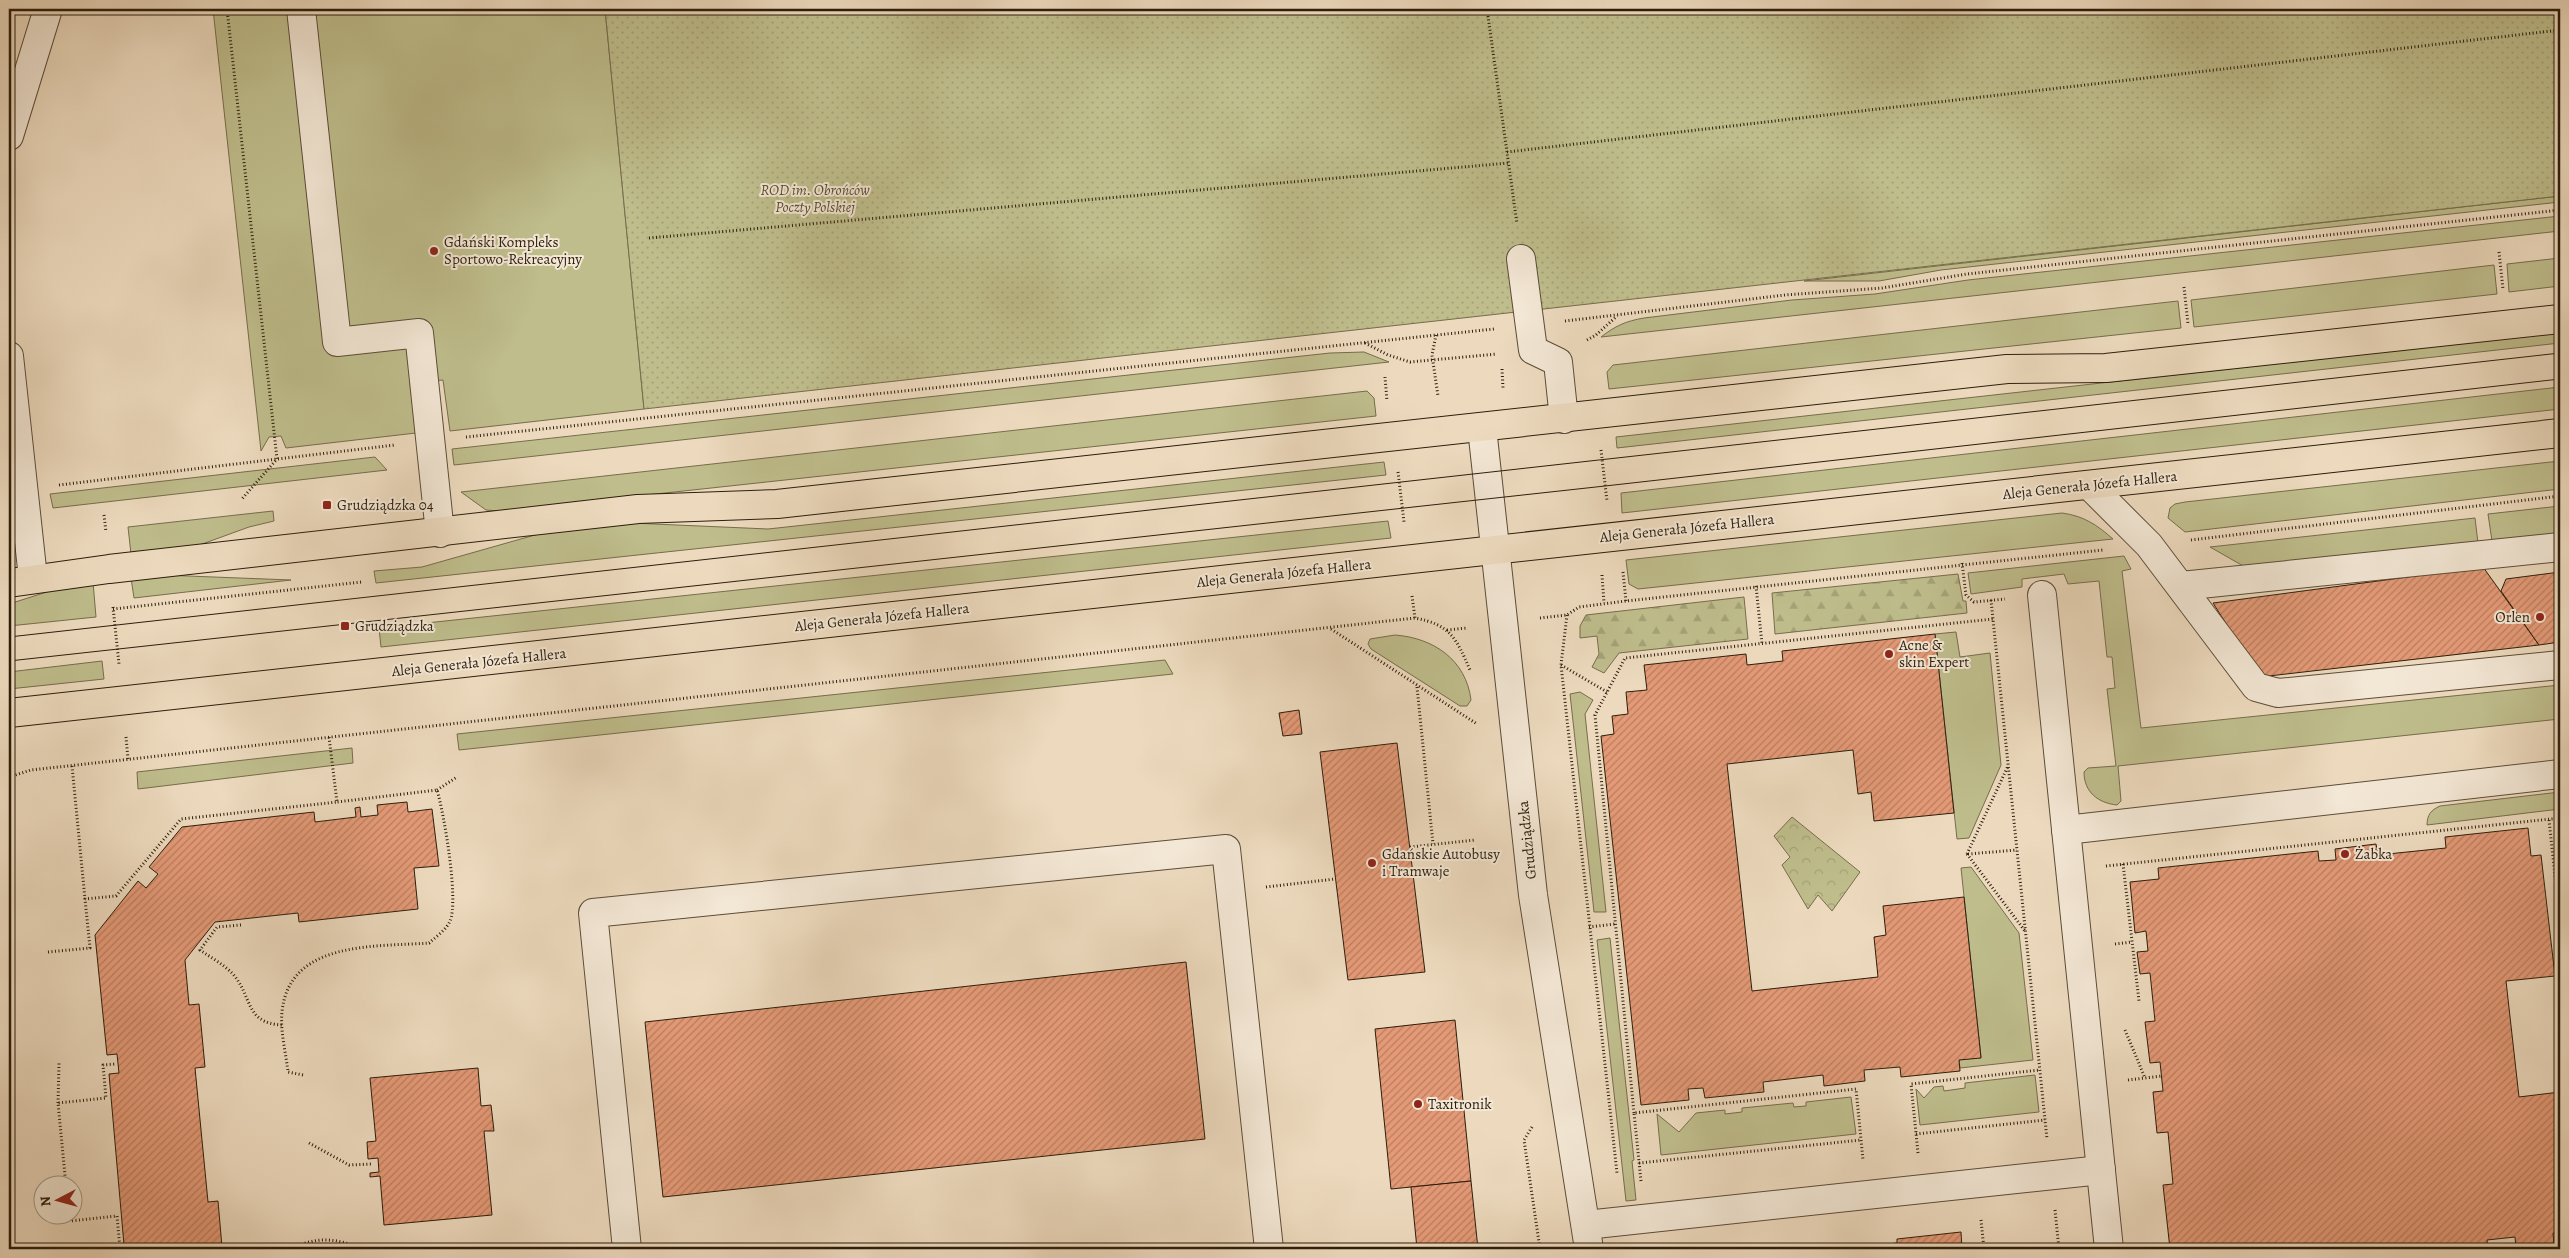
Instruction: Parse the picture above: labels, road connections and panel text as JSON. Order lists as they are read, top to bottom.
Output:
{
  "streets": {
    "main road": ["Aleja Generała Józefa Hallera"],
    "street": ["Grudziądzka"]
  },
  "crossings": [
    ["Aleja Generała Józefa Hallera", "Grudziądzka"]
  ],
  "parks": ["ROD im. Obrońców Poczty Polskiej"],
  "places": {
    "other": [
      "Gdański Kompleks Sportowo-Rekreacyjny",
      "Orlen",
      "Acne & skin Expert",
      "Żabka",
      "Gdańskie Autobusy i Tramwaje",
      "Taxitronik"
    ],
    "transit": ["Grudziądzka 04", "Grudziądzka"]
  },
  "north": "left"
}
